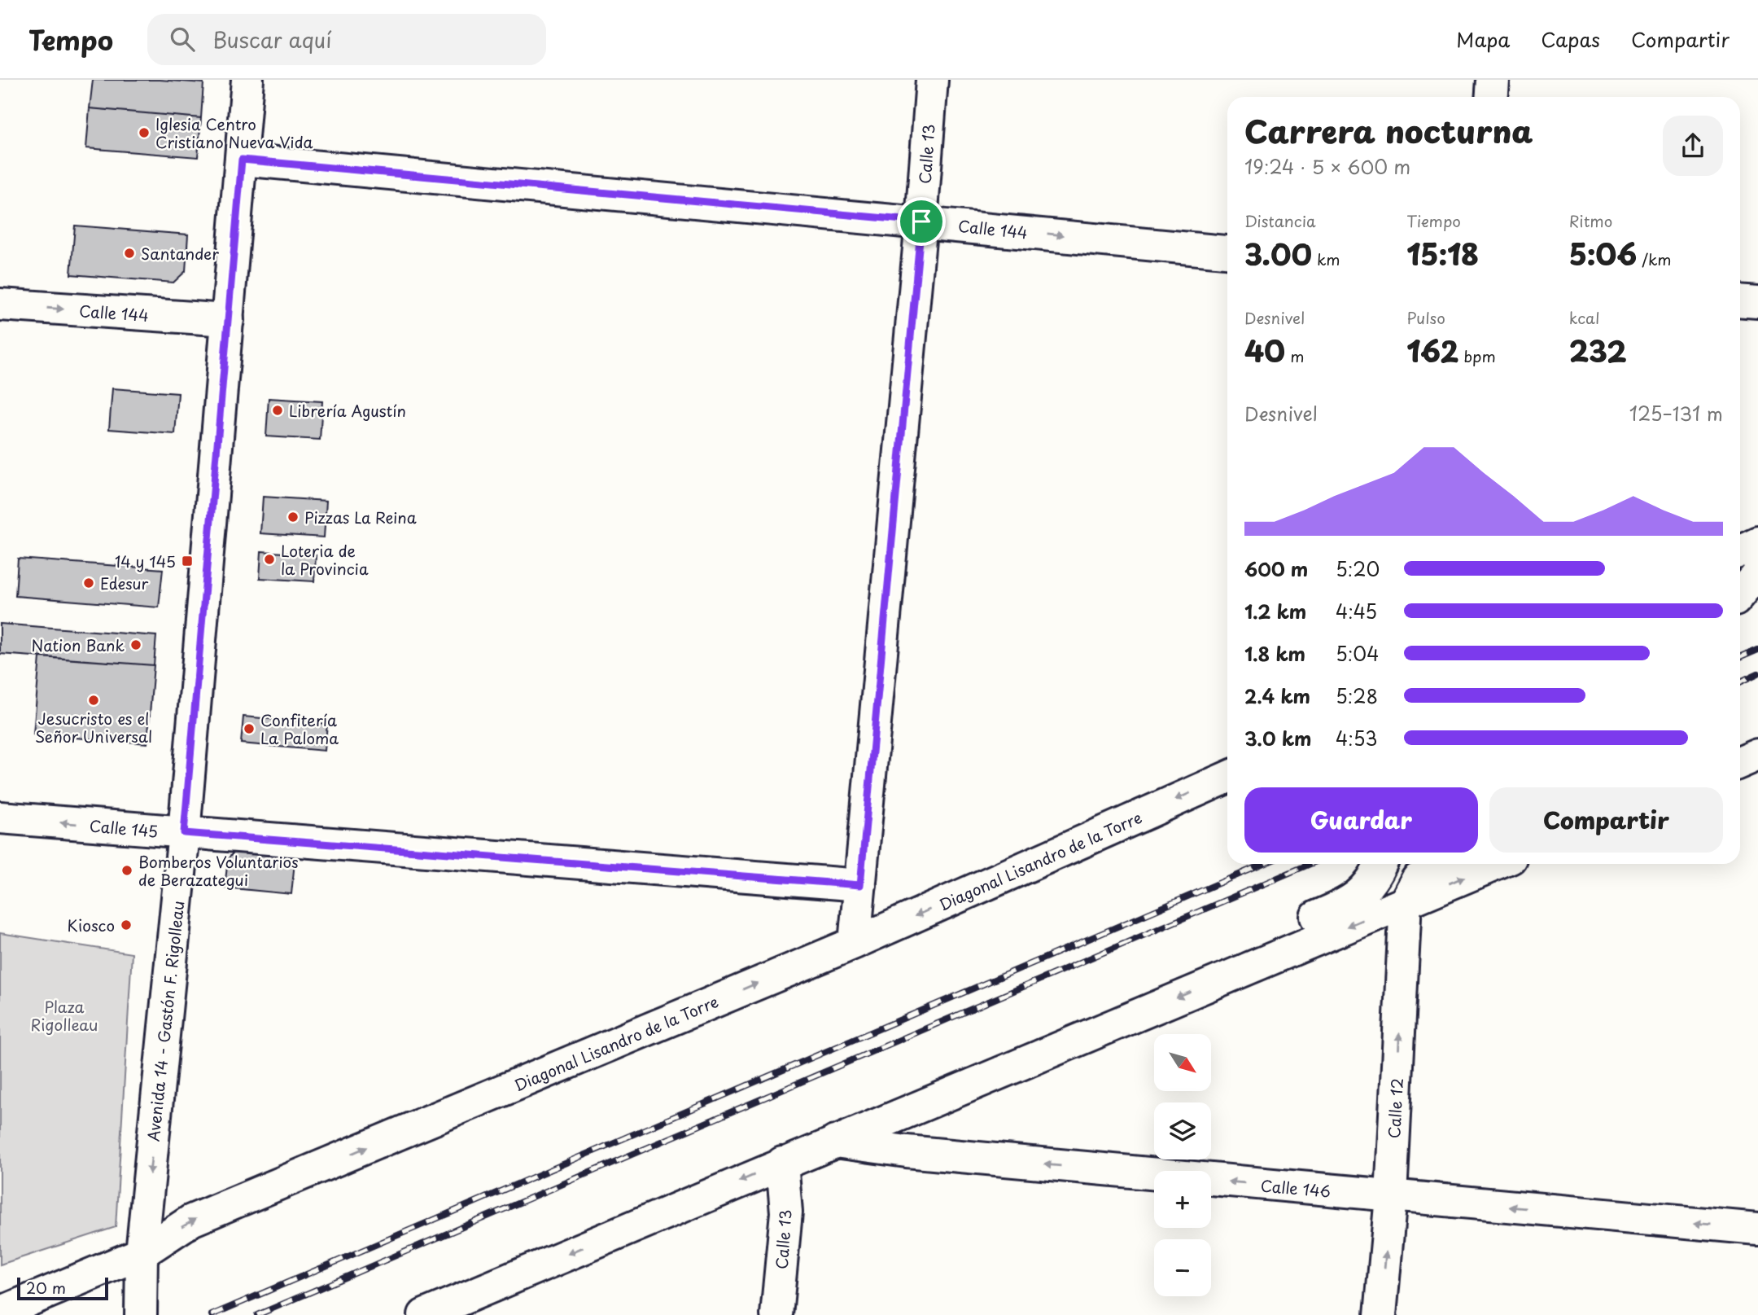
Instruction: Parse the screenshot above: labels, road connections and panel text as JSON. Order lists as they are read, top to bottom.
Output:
{
  "streets": {
    "street": [
      "Calle 13",
      "Calle 144",
      "Calle 145",
      "Diagonal Lisandro de la Torre",
      "Avenida 14 - Gastón F. Rigolleau",
      "Calle 12",
      "Calle 146"
    ]
  },
  "crossings": [
    ["Calle 13", "Calle 144"],
    ["Calle 13", "Calle 145"],
    ["Calle 13", "Diagonal Lisandro de la Torre"],
    ["Calle 144", "Avenida 14 - Gastón F. Rigolleau"],
    ["Calle 145", "Avenida 14 - Gastón F. Rigolleau"],
    ["Diagonal Lisandro de la Torre", "Avenida 14 - Gastón F. Rigolleau"],
    ["Calle 12", "Calle 146"]
  ],
  "one_way": ["Calle 144", "Calle 12", "Calle 146"],
  "parks": ["Plaza Rigolleau"],
  "places": {
    "other": [
      "Iglesia Centro Cristiano Nueva Vida",
      "Santander",
      "Librería Agustín",
      "Pizzas La Reina",
      "Loteria de la Provincia",
      "Edesur",
      "Nation Bank",
      "Jesucristo es el Señor Universal",
      "Confitería La Paloma",
      "Bomberos Voluntarios de Berazategui",
      "Kiosco"
    ],
    "transit": ["14 y 145"]
  },
  "scale_bar": "20 m",
  "north": "bottom right",
  "page": {
    "header": "Tempo",
    "search": "Buscar aquí",
    "nav": ["Mapa", "Capas", "Compartir"],
    "heading": ["Carrera nocturna", "19:24 · 5 × 600 m"],
    "stats": [
      ["Distancia", "3.00 km"],
      ["Tiempo", "15:18"],
      ["Ritmo", "5:06 /km"],
      ["Desnivel", "40 m"],
      ["Pulso", "162 bpm"],
      ["kcal", "232"]
    ],
    "chart": ["Desnivel", "125–131 m"],
    "list": [
      {
        "name": "600 m",
        "note": "5:20"
      },
      {
        "name": "1.2 km",
        "note": "4:45"
      },
      {
        "name": "1.8 km",
        "note": "5:04"
      },
      {
        "name": "2.4 km",
        "note": "5:28"
      },
      {
        "name": "3.0 km",
        "note": "4:53"
      }
    ],
    "buttons": ["Guardar", "Compartir"],
    "map_buttons": ["+", "−"],
    "scale": "20 m"
  }
}
